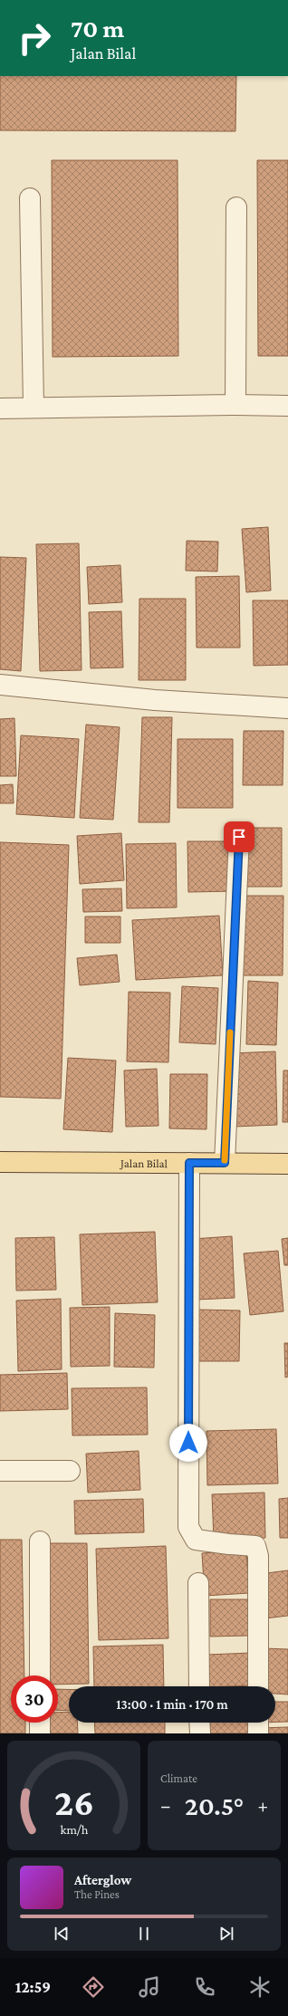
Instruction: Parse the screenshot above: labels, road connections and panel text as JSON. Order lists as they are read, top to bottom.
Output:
{
  "streets": {
    "main road": ["Jalan Bilal"]
  },
  "page": {
    "turn": ["70 m", "Jalan Bilal"],
    "limit": "30",
    "trip": "13:00 · 1 min · 170 m",
    "tile": "Climate",
    "heat": ["−", "20.5°", "+"],
    "song": ["Afterglow", "The Pines"],
    "tabs": "12:59",
    "gauge": ["26", "km/h"]
  }
}
